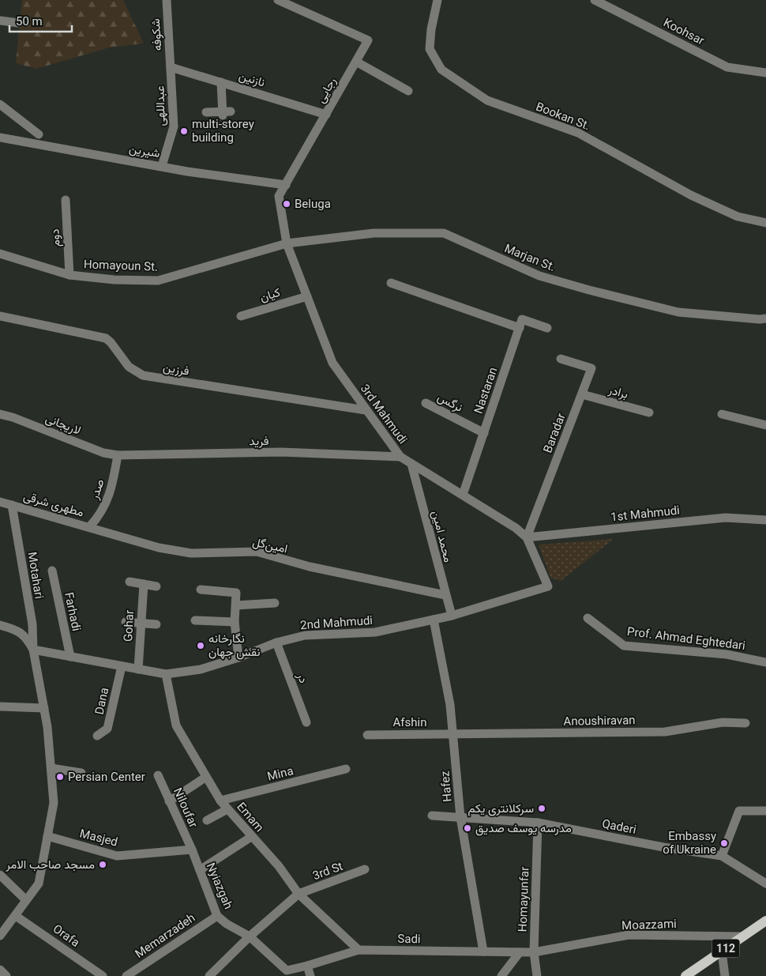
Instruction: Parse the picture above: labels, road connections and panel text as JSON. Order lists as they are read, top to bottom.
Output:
{
  "streets": {
    "main road": ["112"],
    "street": [
      "Koohsar",
      "شکوفه",
      "نازنین",
      "رجایی",
      "عبداللهی",
      "Bookan St.",
      "شیرین",
      "دوم",
      "Marjan St.",
      "Homayoun St.",
      "کیان",
      "فرزین",
      "Nastaran",
      "برادر",
      "نرگس",
      "3rd Mahmudi",
      "لاریجانی",
      "Baradar",
      "فرید",
      "صدر",
      "مطهری شرقی",
      "1st Mahmudi",
      "محمد امین",
      "امین‌گل",
      "Motahari",
      "Farhadi",
      "2nd Mahmudi",
      "Gohar",
      "Prof. Ahmad Eghtedari",
      "در",
      "Dana",
      "Anoushiravan",
      "Afshin",
      "Mina",
      "Hafez",
      "Niloufar",
      "Emam",
      "Qaderi",
      "Masjed",
      "3rd St",
      "Nyiazgah",
      "Homayunfar",
      "Moazzami",
      "Orafa",
      "Memarzadeh",
      "Sadi"
    ]
  },
  "crossings": [
    ["شکوفه", "نازنین"],
    ["شکوفه", "عبداللهی"],
    ["نازنین", "رجایی"],
    ["نازنین", "عبداللهی"],
    ["رجایی", "شیرین"],
    ["رجایی", "Marjan St."],
    ["رجایی", "Homayoun St."],
    ["رجایی", "3rd Mahmudi"],
    ["عبداللهی", "شیرین"],
    ["دوم", "Homayoun St."],
    ["Marjan St.", "Homayoun St."],
    ["Marjan St.", "3rd Mahmudi"],
    ["Homayoun St.", "3rd Mahmudi"],
    ["کیان", "3rd Mahmudi"],
    ["فرزین", "3rd Mahmudi"],
    ["Nastaran", "نرگس"],
    ["Nastaran", "3rd Mahmudi"],
    ["برادر", "Baradar"],
    ["3rd Mahmudi", "Baradar"],
    ["3rd Mahmudi", "فرید"],
    ["3rd Mahmudi", "1st Mahmudi"],
    ["3rd Mahmudi", "محمد امین"],
    ["3rd Mahmudi", "2nd Mahmudi"],
    ["لاریجانی", "فرید"],
    ["لاریجانی", "صدر"],
    ["Baradar", "1st Mahmudi"],
    ["Baradar", "2nd Mahmudi"],
    ["فرید", "صدر"],
    ["صدر", "مطهری شرقی"],
    ["صدر", "امین‌گل"],
    ["مطهری شرقی", "امین‌گل"],
    ["مطهری شرقی", "Motahari"],
    ["1st Mahmudi", "2nd Mahmudi"],
    ["محمد امین", "امین‌گل"],
    ["محمد امین", "2nd Mahmudi"],
    ["Motahari", "2nd Mahmudi"],
    ["Motahari", "Masjed"],
    ["Motahari", "Orafa"],
    ["Farhadi", "2nd Mahmudi"],
    ["2nd Mahmudi", "Gohar"],
    ["2nd Mahmudi", "در"],
    ["2nd Mahmudi", "Dana"],
    ["2nd Mahmudi", "Hafez"],
    ["2nd Mahmudi", "Emam"],
    ["Anoushiravan", "Afshin"],
    ["Anoushiravan", "Hafez"],
    ["Afshin", "Hafez"],
    ["Mina", "Emam"],
    ["Hafez", "Qaderi"],
    ["Hafez", "Sadi"],
    ["Niloufar", "Masjed"],
    ["Niloufar", "Nyiazgah"],
    ["Emam", "3rd St"],
    ["Emam", "Sadi"],
    ["Qaderi", "Homayunfar"],
    ["Masjed", "Nyiazgah"],
    ["Nyiazgah", "Memarzadeh"],
    ["Nyiazgah", "Sadi"],
    ["Homayunfar", "Moazzami"],
    ["Homayunfar", "Sadi"],
    ["Moazzami", "Sadi"],
    ["Moazzami", "112"]
  ],
  "places": [
    "multi-storey building",
    "Beluga",
    "نگارخانه نقش جهان",
    "Persian Center",
    "سرکلانتری یکم",
    "مدرسه یوسف صدیق",
    "Embassy of Ukraine",
    "مسجد صاحب الامر"
  ],
  "scale_bar": "50 m"
}
